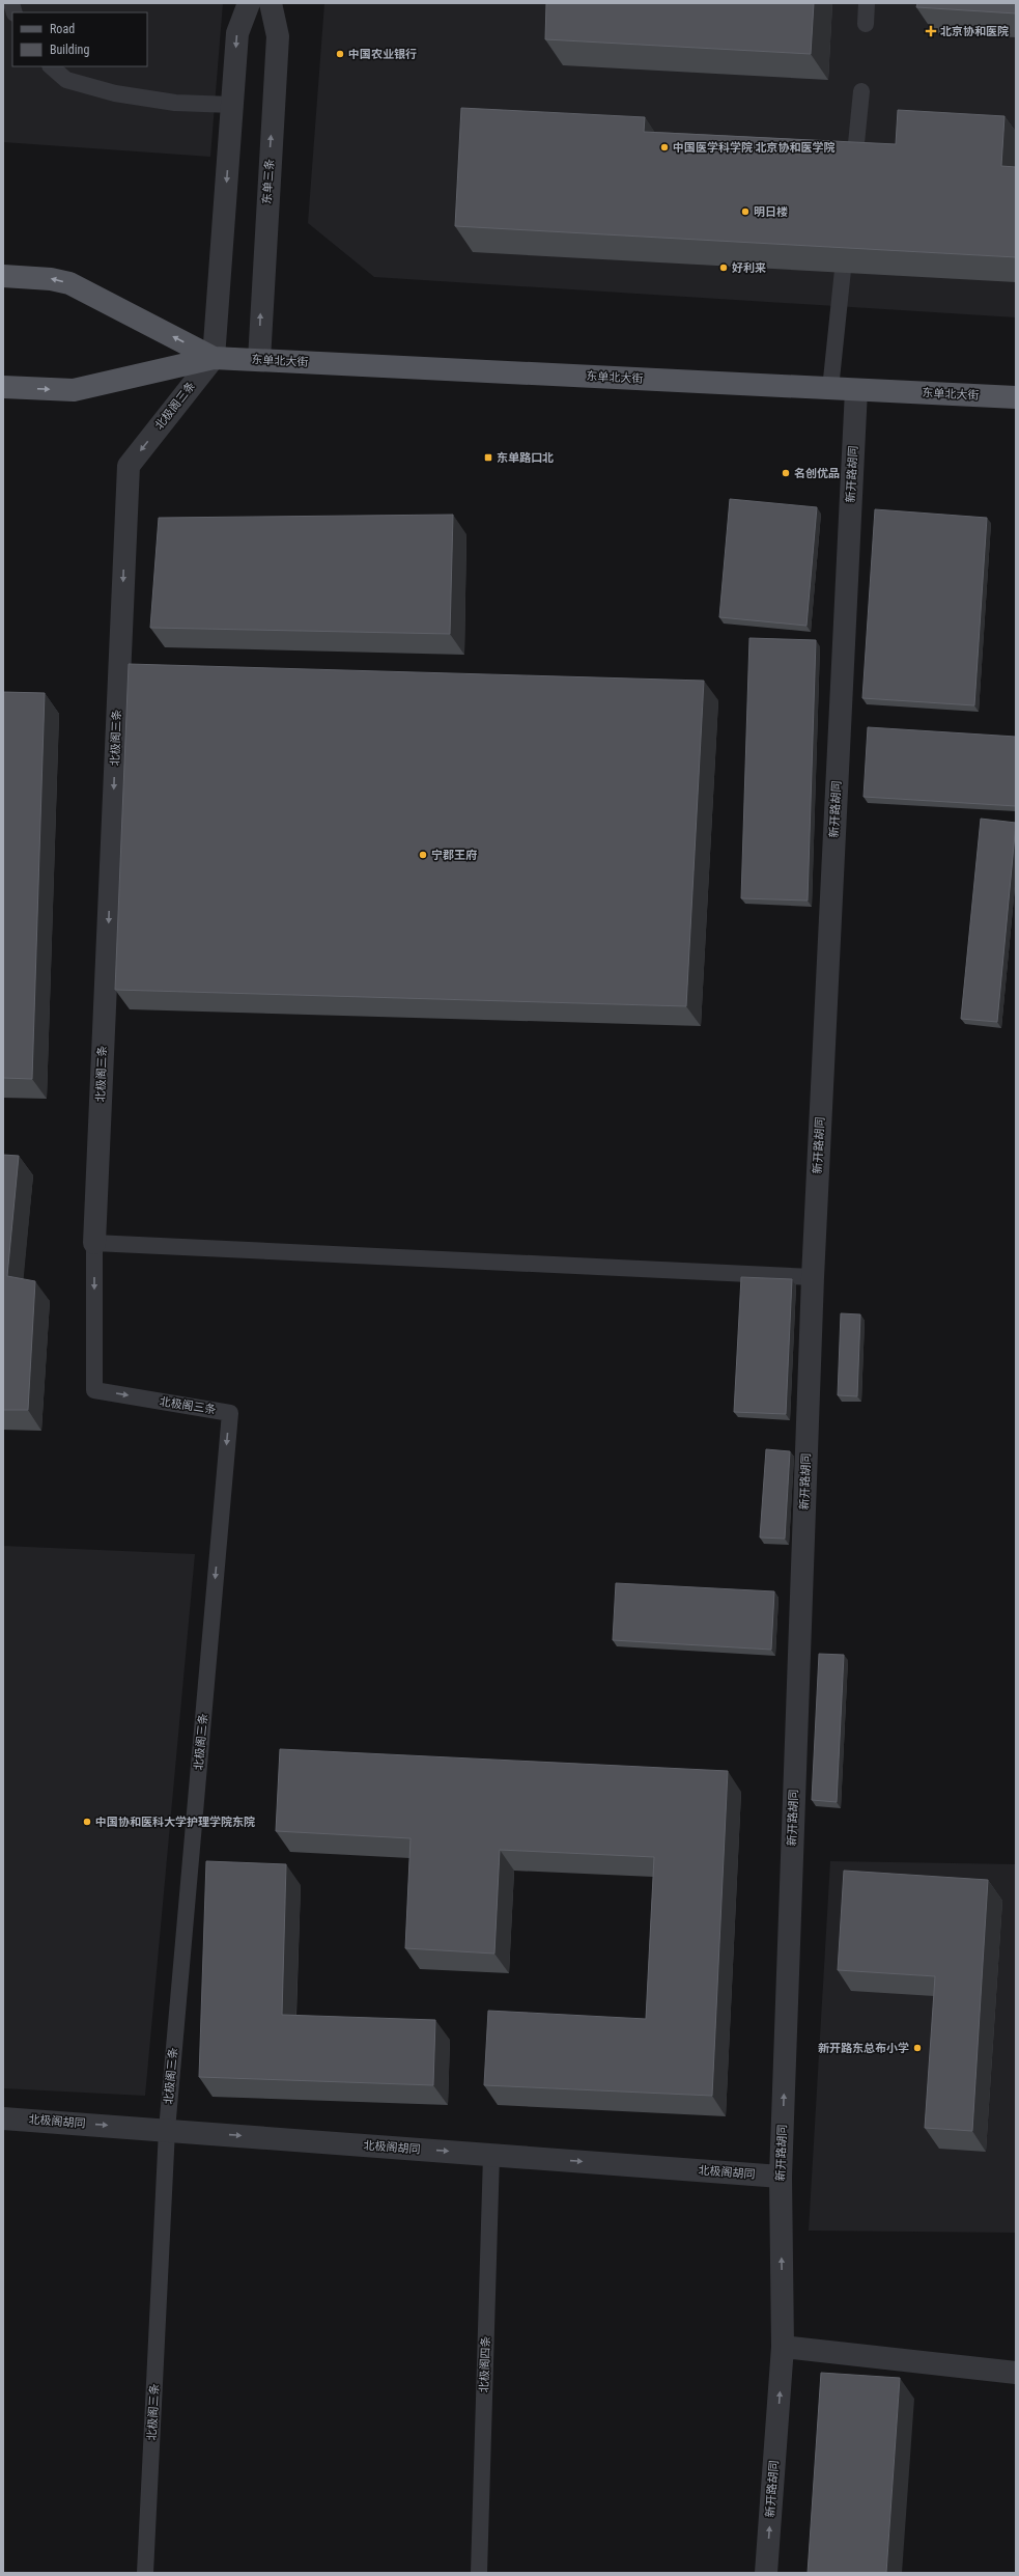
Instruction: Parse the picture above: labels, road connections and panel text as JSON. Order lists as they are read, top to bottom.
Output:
{
  "streets": {
    "main road": ["东单北大街"],
    "street": [
      "东单三条",
      "北极阁三条",
      "新开路胡同",
      "北极阁胡同"
    ],
    "lane": ["北极阁四条"]
  },
  "crossings": [
    ["东单三条", "东单北大街"],
    ["东单北大街", "北极阁三条"],
    ["东单北大街", "新开路胡同"],
    ["北极阁三条", "北极阁胡同"],
    ["新开路胡同", "北极阁胡同"],
    ["北极阁胡同", "北极阁四条"]
  ],
  "one_way": ["北极阁三条", "新开路胡同", "北极阁胡同"],
  "places": {
    "health": ["北京协和医院"],
    "other": [
      "中国农业银行",
      "中国医学科学院 北京协和医学院",
      "明日楼",
      "好利来",
      "名创优品",
      "宁郡王府",
      "中国协和医科大学护理学院东院",
      "新开路东总布小学"
    ],
    "transit": ["东单路口北"]
  },
  "legend": ["Road", "Building"]
}
